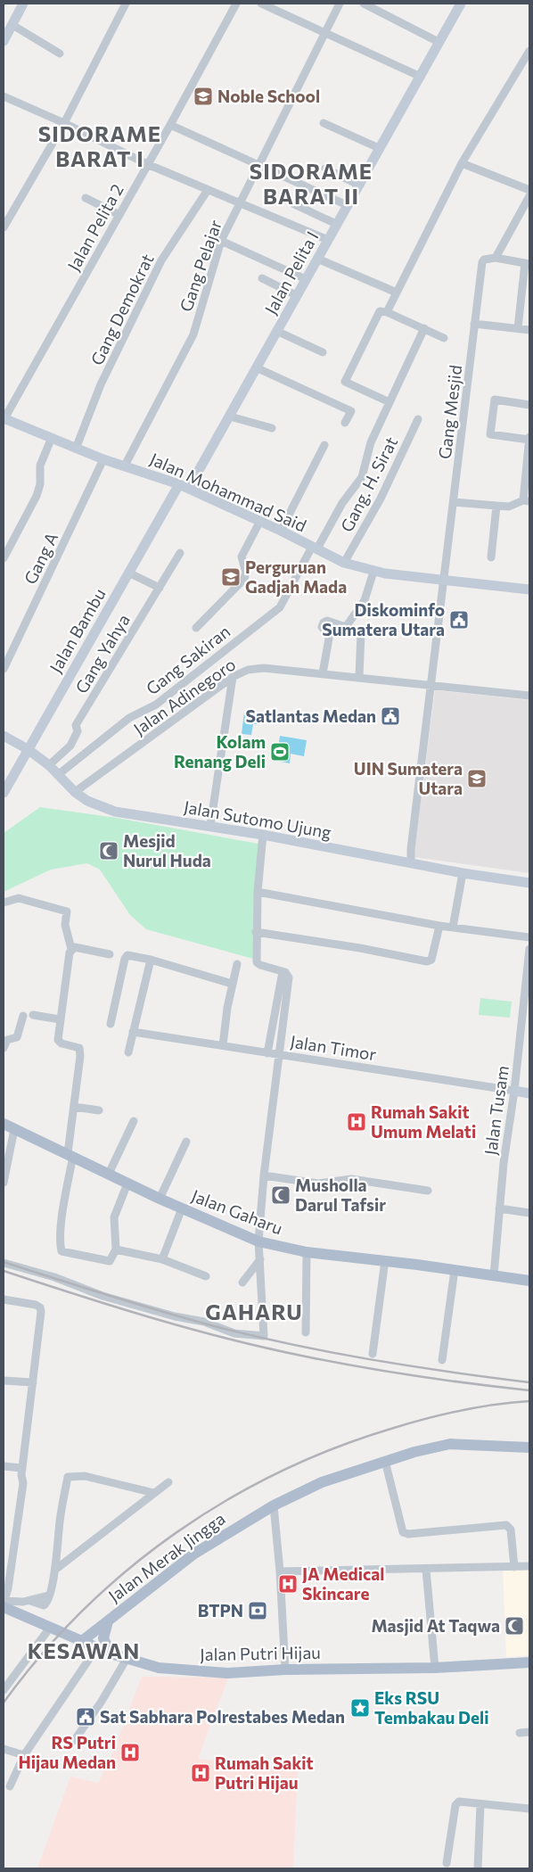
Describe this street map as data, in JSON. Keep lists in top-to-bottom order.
{
  "streets": {
    "main road": ["Jalan Gaharu", "Jalan Merak Jingga", "Jalan Putri Hijau"],
    "street": [
      "Jalan Pelita 2",
      "Gang Pelajar",
      "Jalan Pelita I",
      "Gang Demokrat",
      "Gang Mesjid",
      "Gang. H. Sirat",
      "Jalan Mohammad Said",
      "Gang A",
      "Jalan Bambu",
      "Gang Yahya",
      "Gang Sakiran",
      "Jalan Adinegoro",
      "Jalan Sutomo Ujung",
      "Jalan Timor",
      "Jalan Tusam"
    ]
  },
  "crossings": [
    ["Jalan Pelita 2", "Jalan Mohammad Said"],
    ["Gang Pelajar", "Jalan Mohammad Said"],
    ["Jalan Pelita I", "Jalan Mohammad Said"],
    ["Gang Demokrat", "Jalan Mohammad Said"],
    ["Gang Mesjid", "Jalan Mohammad Said"],
    ["Gang Mesjid", "Jalan Adinegoro"],
    ["Gang. H. Sirat", "Jalan Mohammad Said"],
    ["Jalan Mohammad Said", "Gang A"],
    ["Jalan Mohammad Said", "Jalan Bambu"],
    ["Jalan Mohammad Said", "Gang Sakiran"],
    ["Jalan Bambu", "Jalan Sutomo Ujung"],
    ["Gang Yahya", "Jalan Sutomo Ujung"],
    ["Gang Sakiran", "Jalan Sutomo Ujung"],
    ["Jalan Adinegoro", "Jalan Sutomo Ujung"],
    ["Jalan Timor", "Jalan Tusam"],
    ["Jalan Tusam", "Jalan Gaharu"],
    ["Jalan Merak Jingga", "Jalan Putri Hijau"]
  ],
  "districts": [
    "SIDORAME BARAT I",
    "SIDORAME BARAT II",
    "GAHARU",
    "KESAWAN"
  ],
  "places": {
    "school or university": ["Noble School", "Perguruan Gadjah Mada", "UIN Sumatera Utara"],
    "public building": ["Diskominfo Sumatera Utara", "Satlantas Medan", "Sat Sabhara Polrestabes Medan"],
    "sports": ["Kolam Renang Deli"],
    "mosque": ["Mesjid Nurul Huda", "Musholla Darul Tafsir", "Masjid At Taqwa"],
    "hospital": [
      "Rumah Sakit Umum Melati",
      "JA Medical Skincare",
      "RS Putri Hijau Medan",
      "Rumah Sakit Putri Hijau"
    ],
    "bank": ["BTPN"],
    "place": ["Eks RSU Tembakau Deli"]
  }
}
